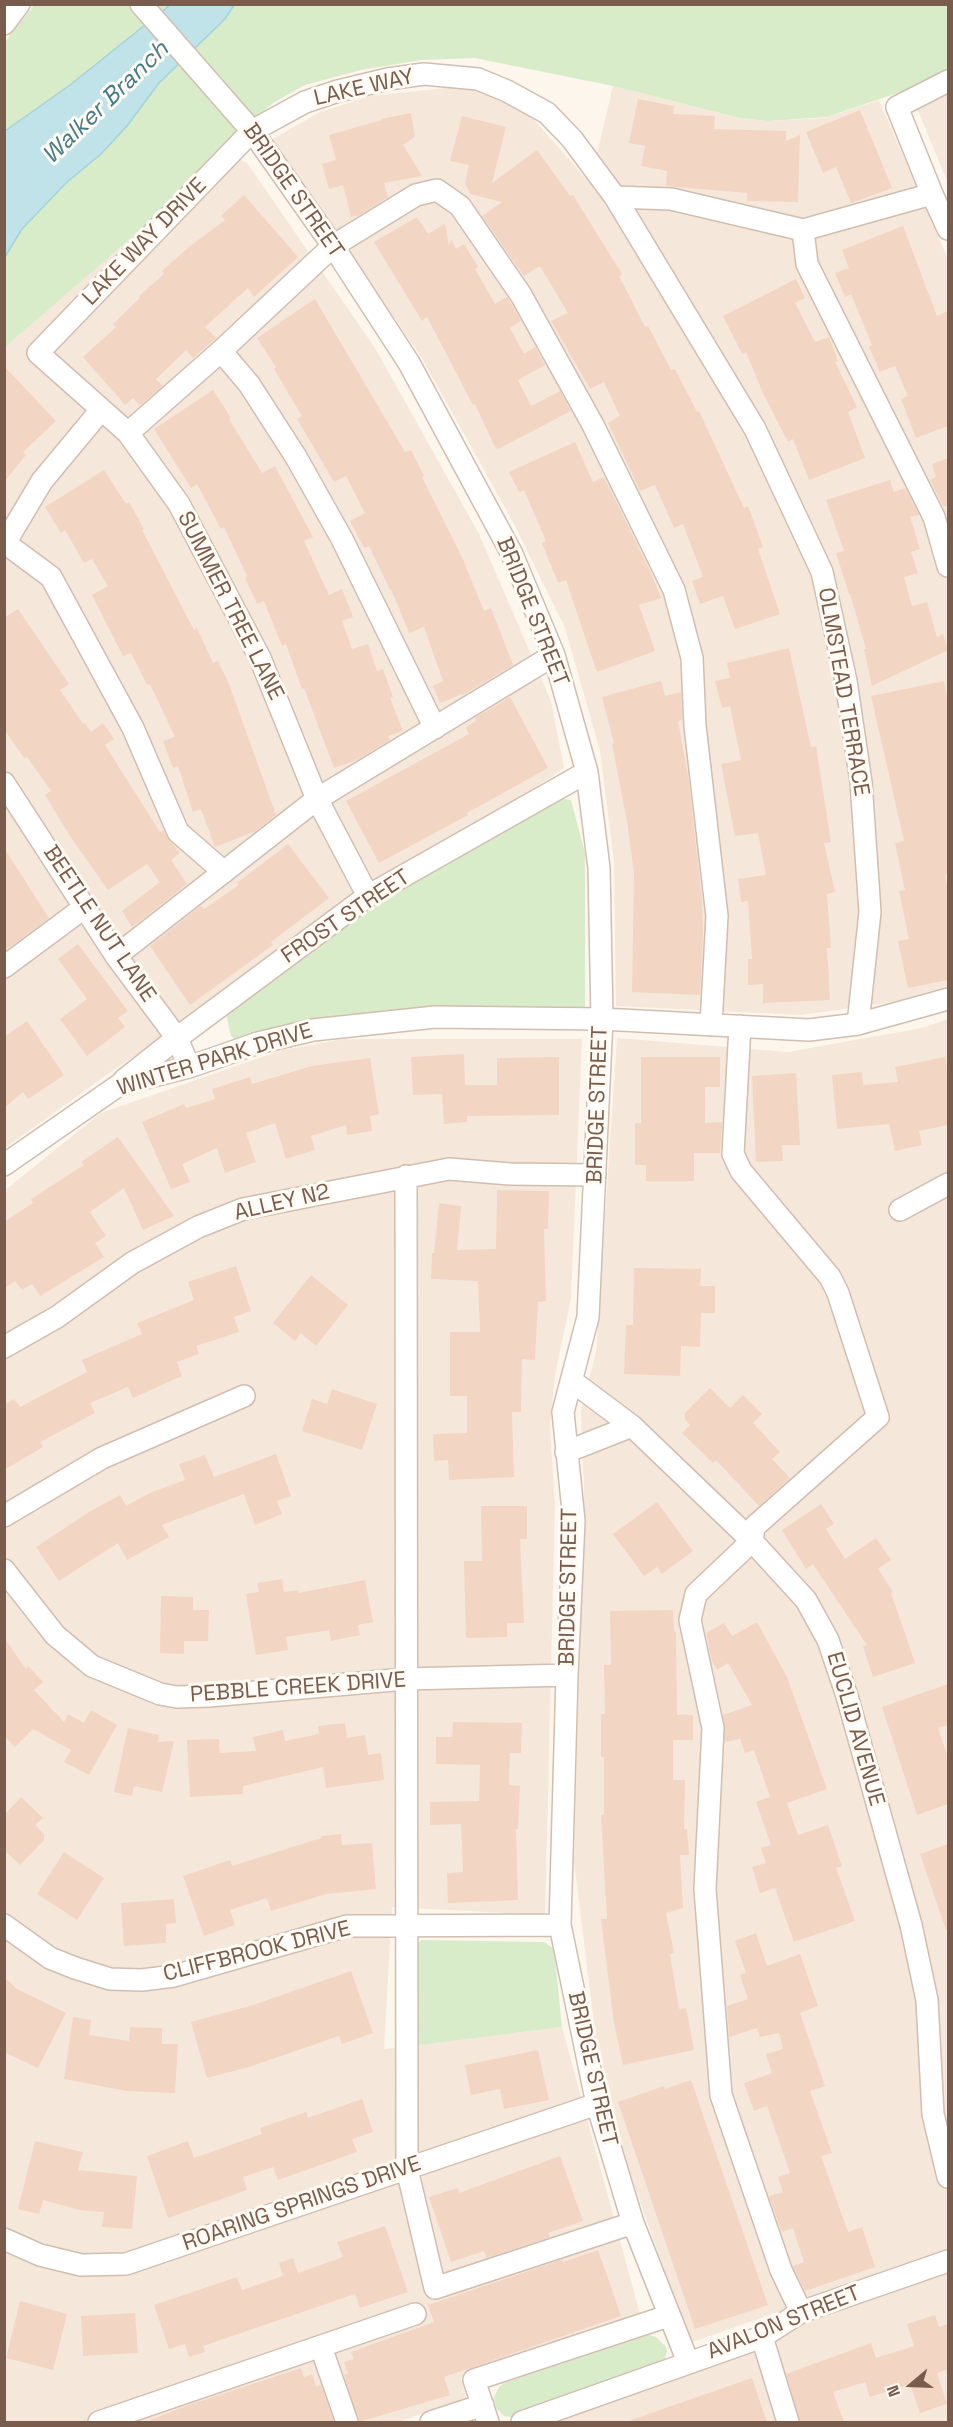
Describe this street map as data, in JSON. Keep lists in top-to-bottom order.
{
  "streets": {
    "street": [
      "LAKE WAY",
      "BRIDGE STREET",
      "LAKE WAY DRIVE",
      "SUMMER TREE LANE",
      "OLMSTEAD TERRACE",
      "FROST STREET",
      "BEETLE NUT LANE",
      "WINTER PARK DRIVE",
      "ALLEY N2",
      "PEBBLE CREEK DRIVE",
      "EUCLID AVENUE",
      "CLIFFBROOK DRIVE",
      "ROARING SPRINGS DRIVE",
      "AVALON STREET"
    ]
  },
  "crossings": [
    ["LAKE WAY", "BRIDGE STREET"],
    ["LAKE WAY", "LAKE WAY DRIVE"],
    ["LAKE WAY", "OLMSTEAD TERRACE"],
    ["BRIDGE STREET", "LAKE WAY DRIVE"],
    ["BRIDGE STREET", "FROST STREET"],
    ["BRIDGE STREET", "WINTER PARK DRIVE"],
    ["BRIDGE STREET", "ALLEY N2"],
    ["BRIDGE STREET", "PEBBLE CREEK DRIVE"],
    ["BRIDGE STREET", "EUCLID AVENUE"],
    ["BRIDGE STREET", "CLIFFBROOK DRIVE"],
    ["BRIDGE STREET", "ROARING SPRINGS DRIVE"],
    ["BRIDGE STREET", "AVALON STREET"],
    ["LAKE WAY DRIVE", "SUMMER TREE LANE"],
    ["SUMMER TREE LANE", "FROST STREET"],
    ["OLMSTEAD TERRACE", "WINTER PARK DRIVE"],
    ["FROST STREET", "BEETLE NUT LANE"],
    ["FROST STREET", "WINTER PARK DRIVE"],
    ["BEETLE NUT LANE", "WINTER PARK DRIVE"]
  ],
  "water": ["Walker Branch"],
  "north": "left"
}
